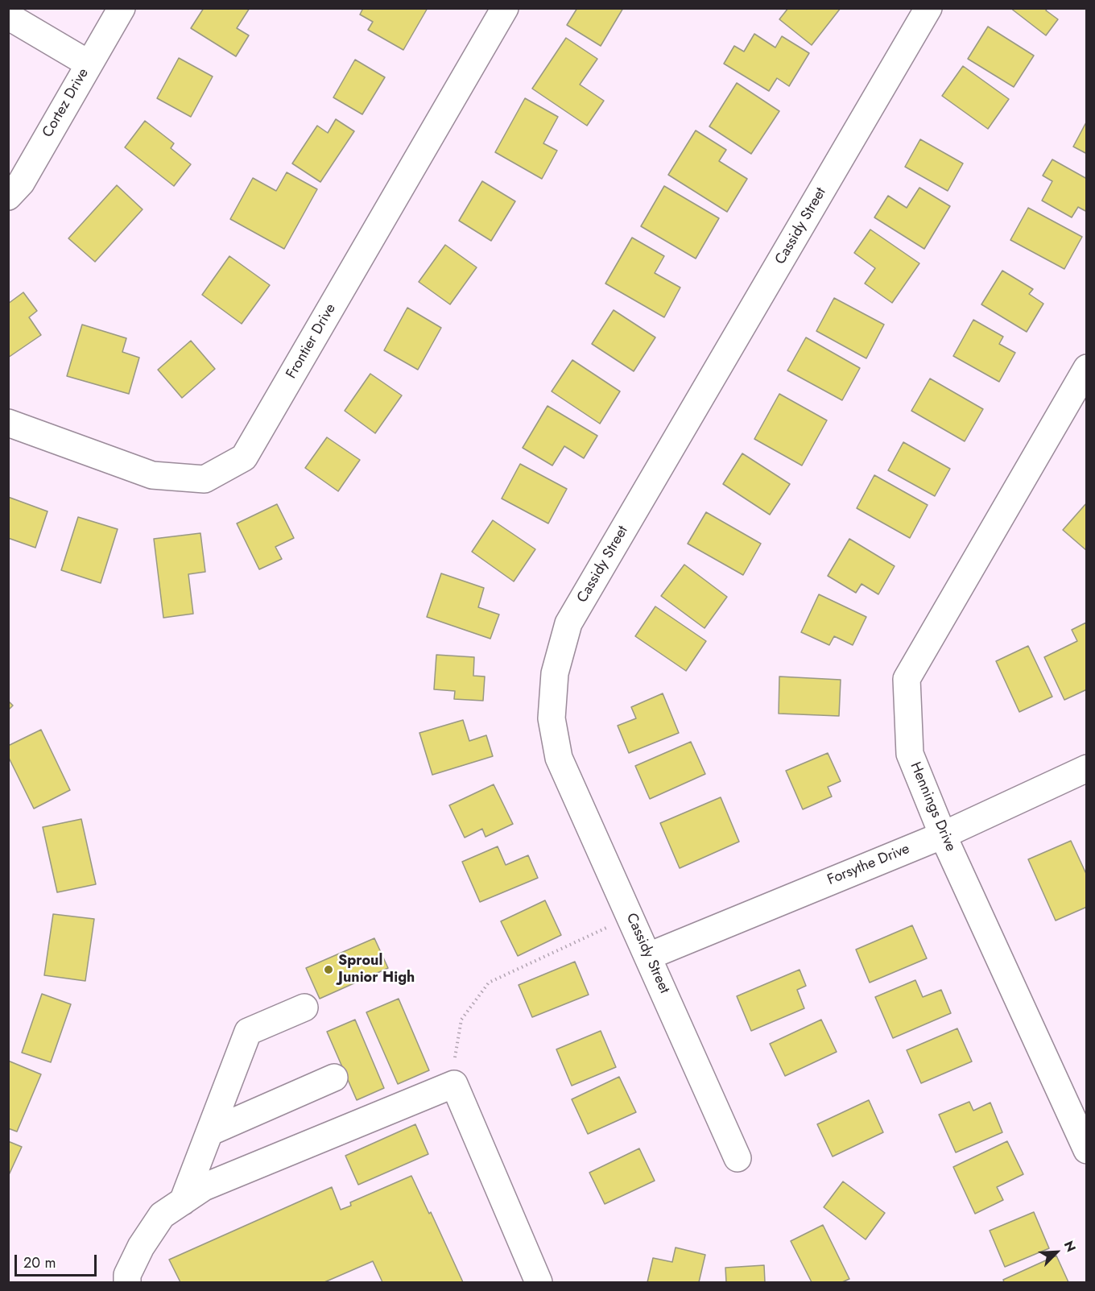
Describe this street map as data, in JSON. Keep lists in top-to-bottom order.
{
  "streets": {
    "street": [
      "Cortez Drive",
      "Cassidy Street",
      "Frontier Drive",
      "Hennings Drive",
      "Forsythe Drive"
    ]
  },
  "crossings": [
    ["Cassidy Street", "Forsythe Drive"],
    ["Hennings Drive", "Forsythe Drive"]
  ],
  "places": ["Sproul Junior High"],
  "scale_bar": "20 m",
  "north": "top right"
}
